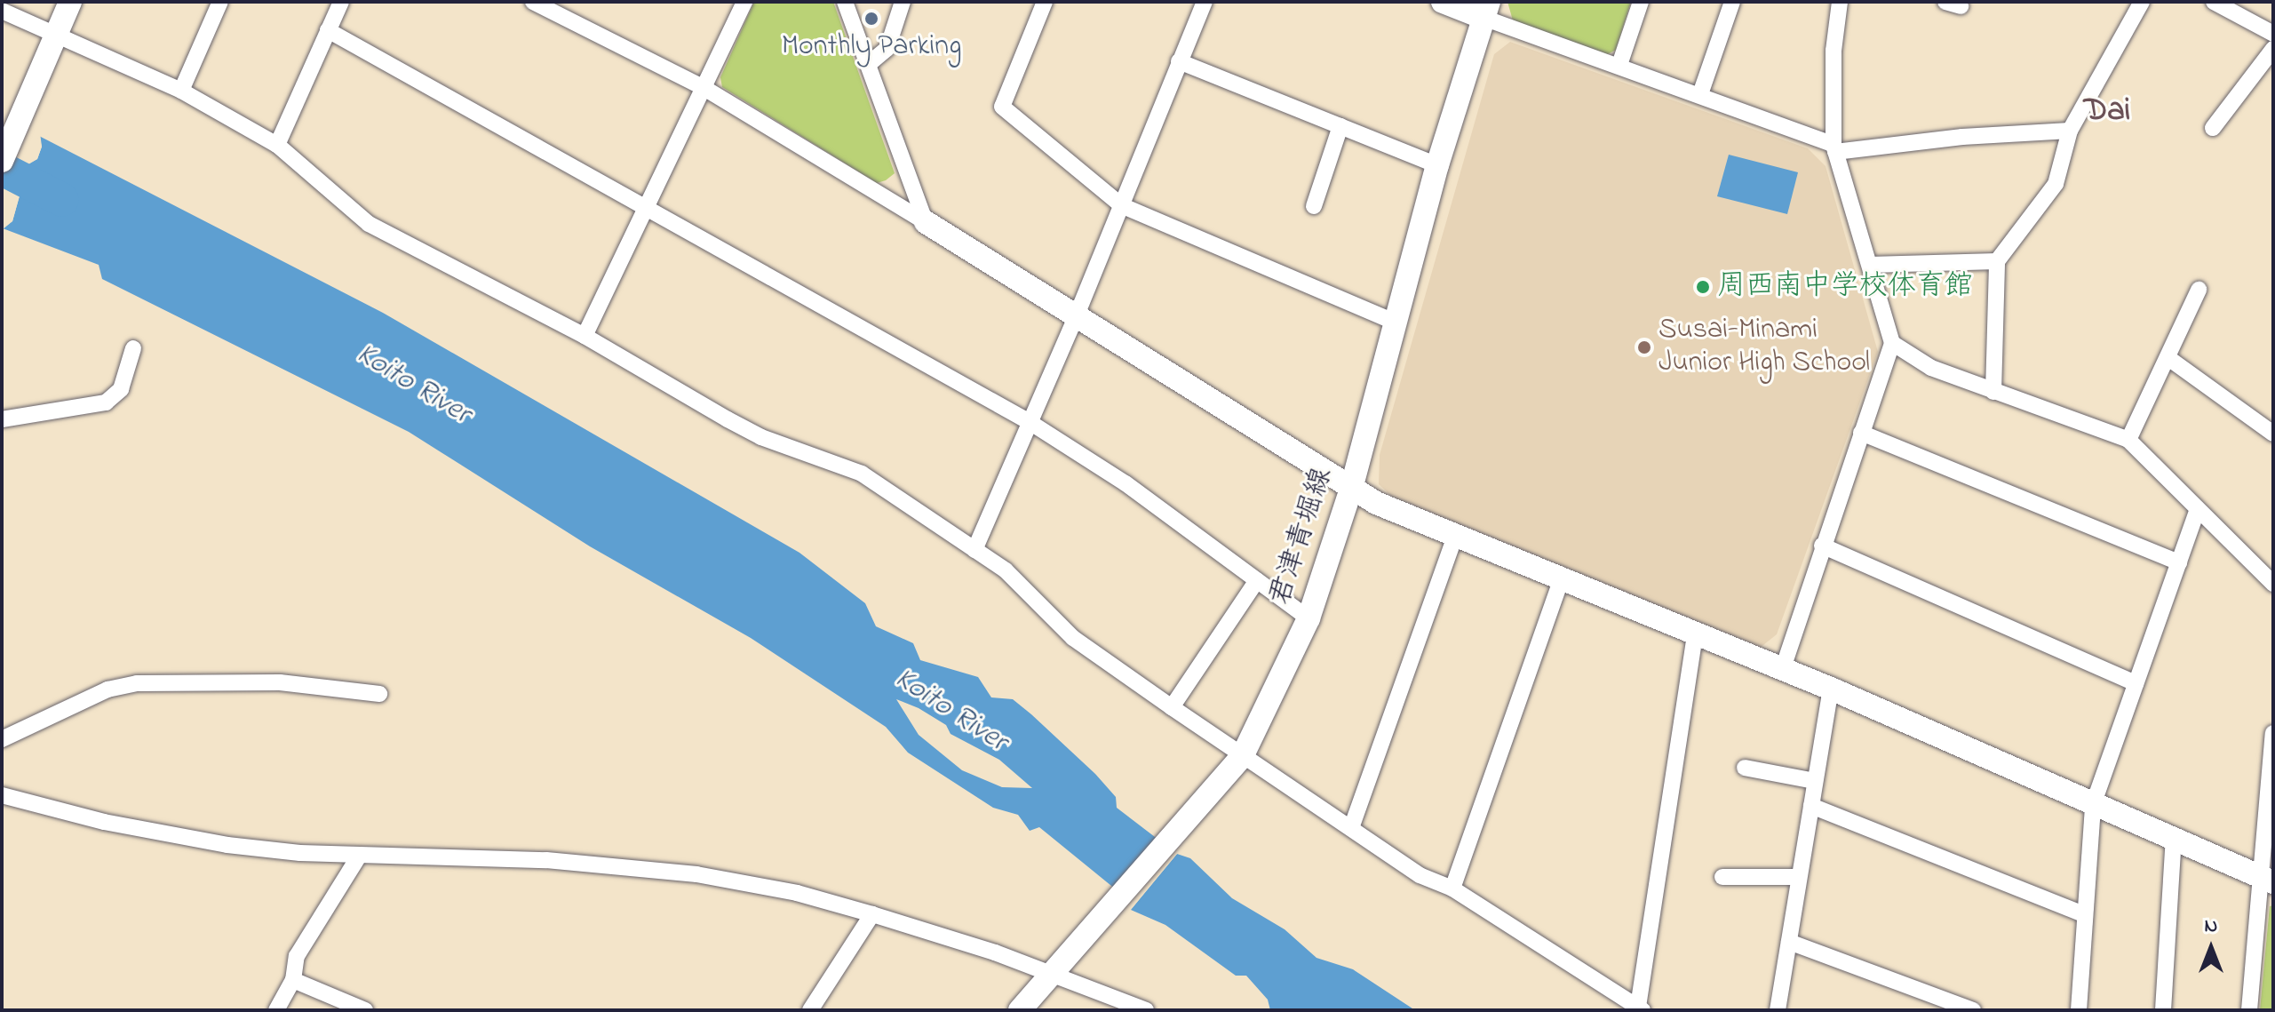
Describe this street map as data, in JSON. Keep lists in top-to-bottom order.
{
  "streets": {
    "street": ["君津青堀線"]
  },
  "districts": ["Dai"],
  "water": ["Koito River"],
  "places": ["Monthly Parking", "周西南中学校体育館", "Susai-Minami Junior High School"],
  "north": "top"
}
